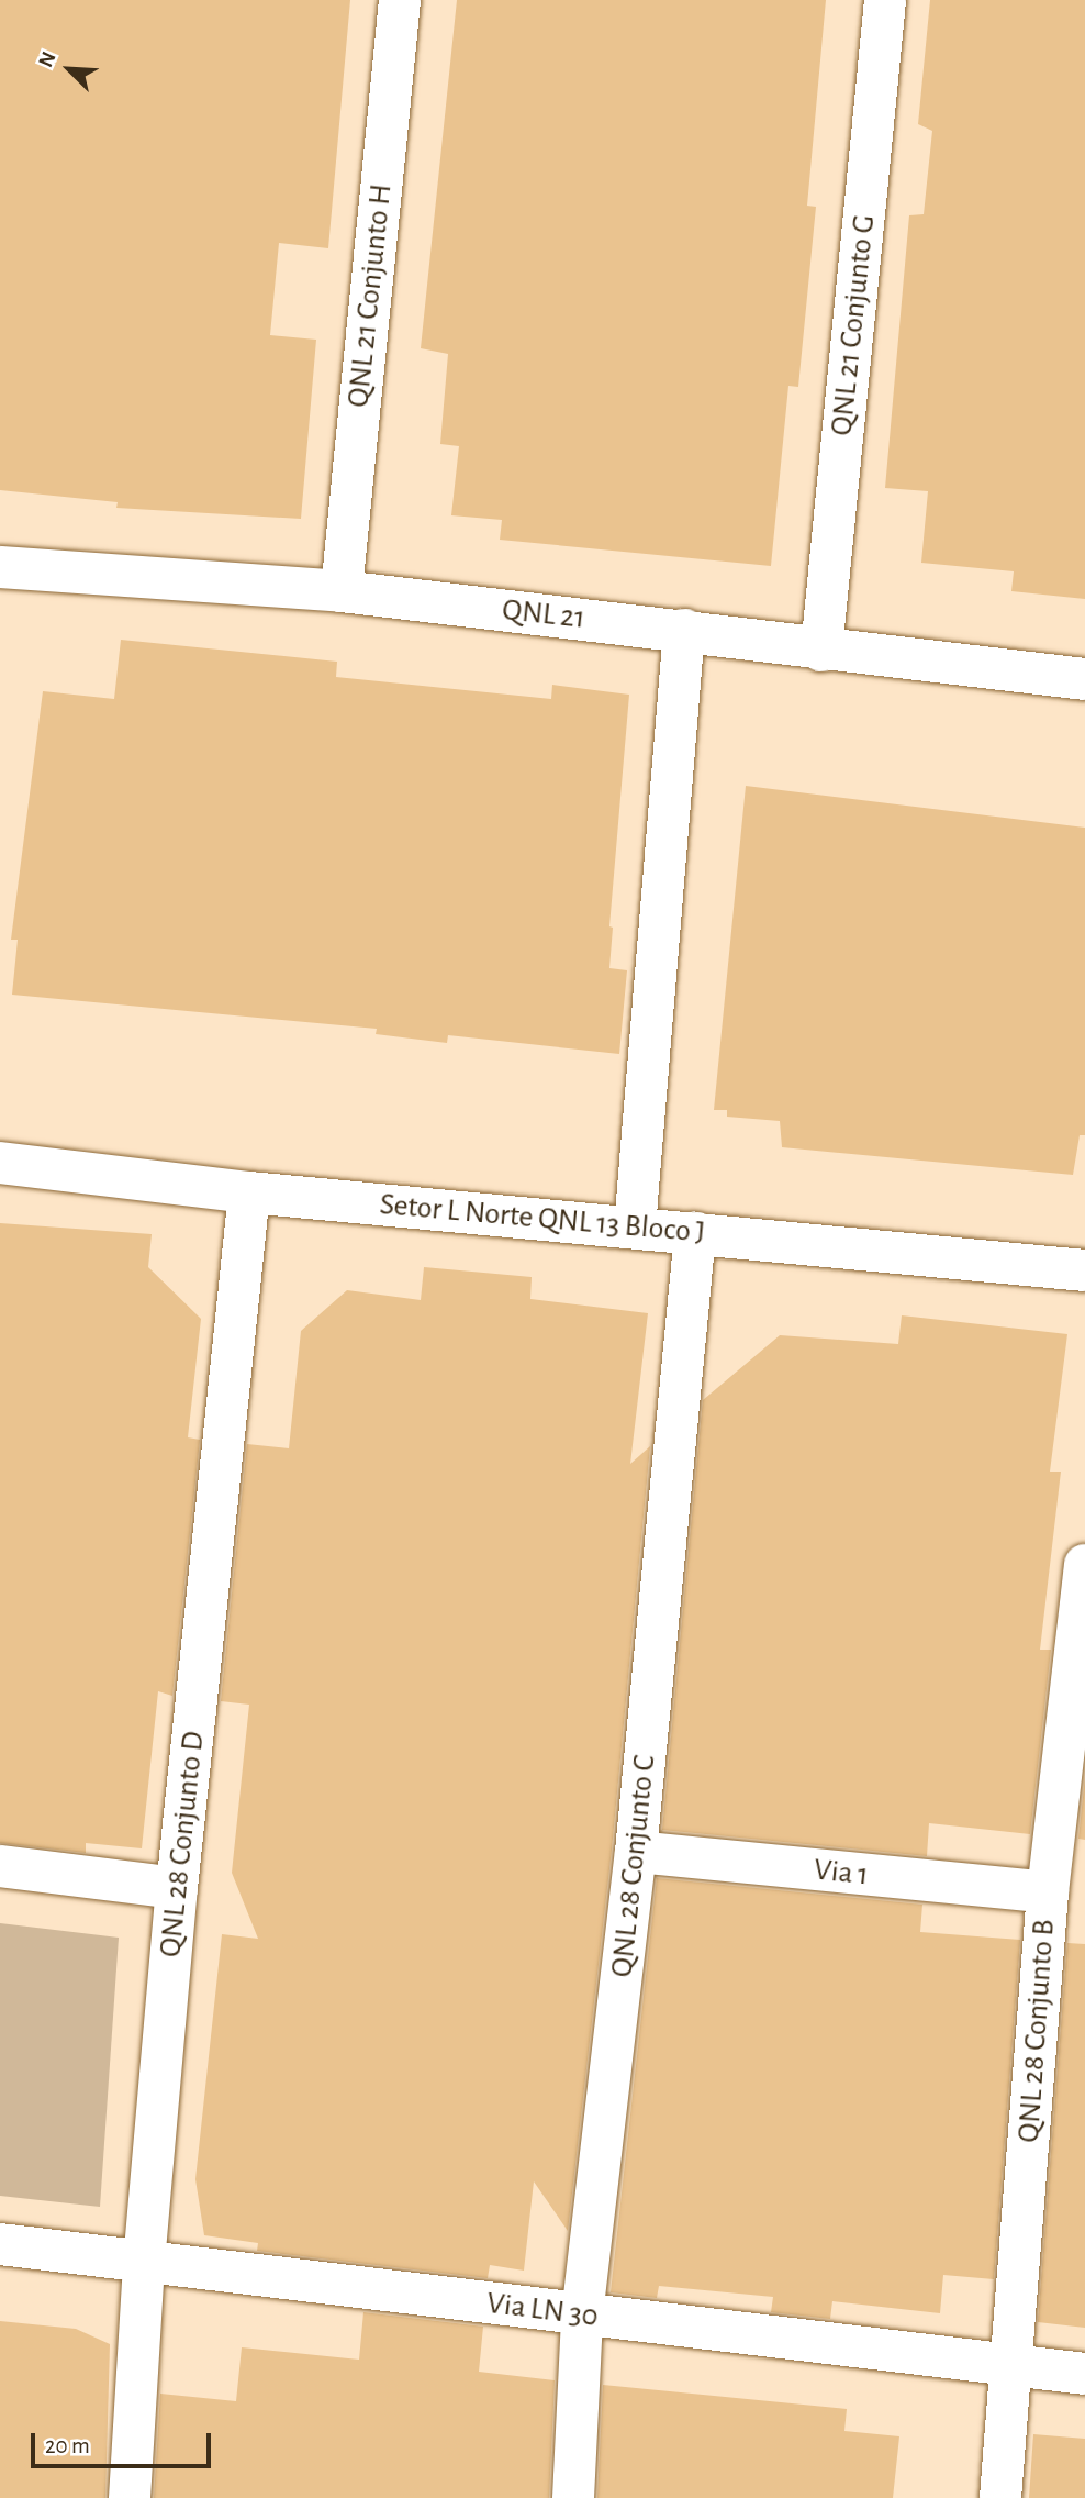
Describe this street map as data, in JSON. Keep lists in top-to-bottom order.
{
  "streets": {
    "street": [
      "QNL 21 Conjunto H",
      "QNL 21 Conjunto G",
      "QNL 21",
      "Setor L Norte QNL 13 Bloco J",
      "QNL 28 Conjunto D",
      "QNL 28 Conjunto C",
      "Via 1",
      "QNL 28 Conjunto B",
      "Via LN 30"
    ]
  },
  "crossings": [
    ["QNL 21 Conjunto H", "QNL 21"],
    ["QNL 21 Conjunto G", "QNL 21"],
    ["Setor L Norte QNL 13 Bloco J", "QNL 28 Conjunto D"],
    ["Setor L Norte QNL 13 Bloco J", "QNL 28 Conjunto C"],
    ["QNL 28 Conjunto D", "Via LN 30"],
    ["QNL 28 Conjunto C", "Via 1"],
    ["QNL 28 Conjunto C", "Via LN 30"],
    ["Via 1", "QNL 28 Conjunto B"],
    ["QNL 28 Conjunto B", "Via LN 30"]
  ],
  "scale_bar": "20 m",
  "north": "top left"
}
